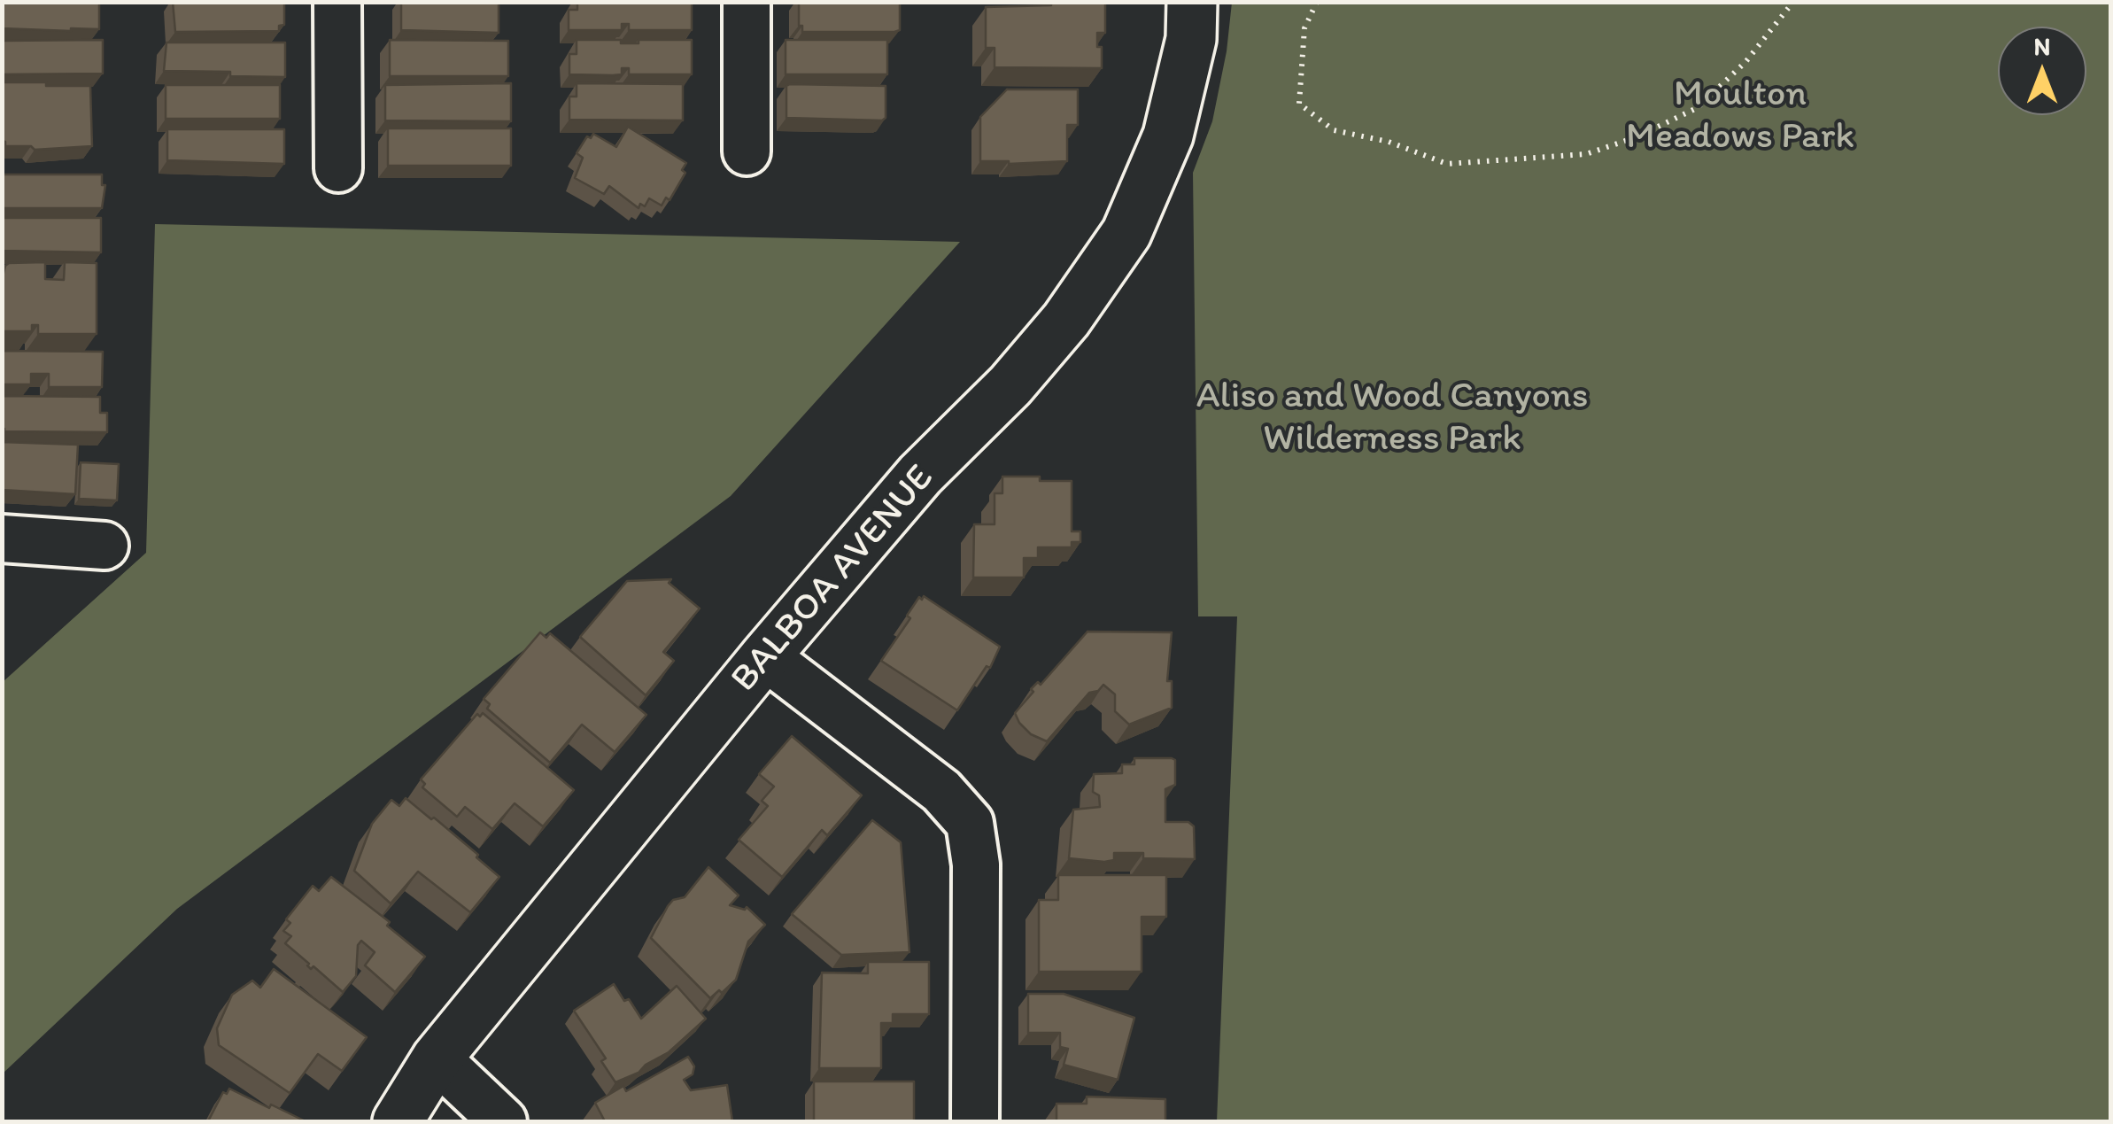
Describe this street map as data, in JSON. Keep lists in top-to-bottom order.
{
  "streets": {
    "street": ["BALBOA AVENUE"]
  },
  "parks": ["Moulton Meadows Park", "Aliso and Wood Canyons Wilderness Park"],
  "north": "top"
}
